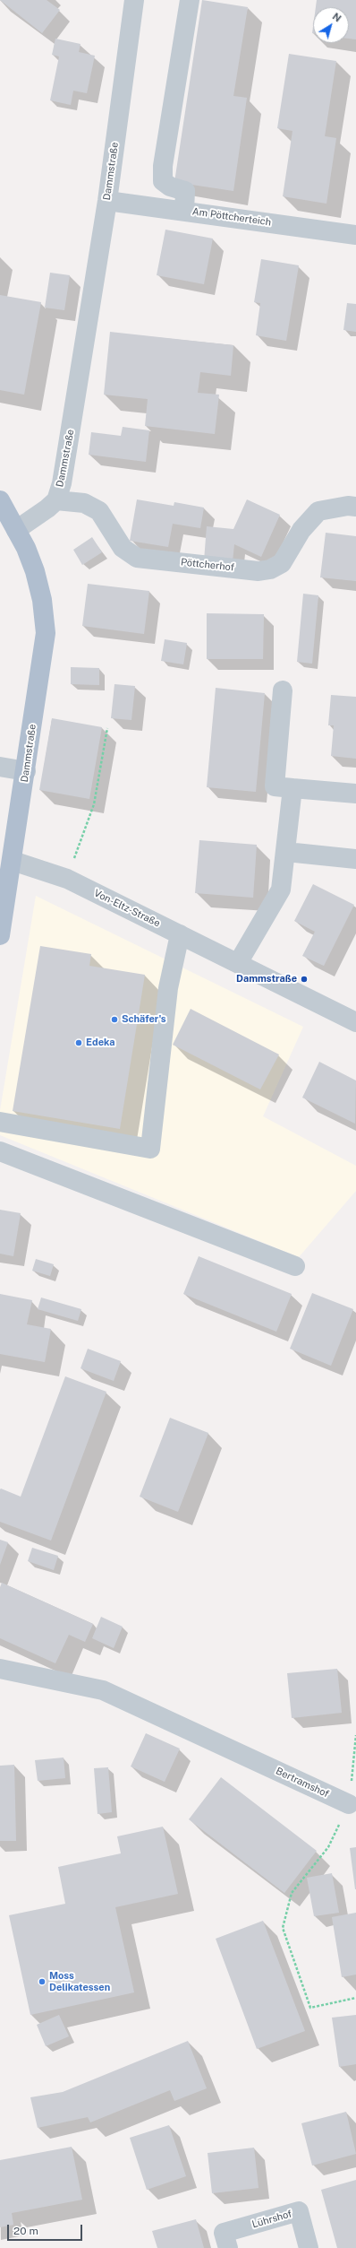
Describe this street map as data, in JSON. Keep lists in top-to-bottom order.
{
  "streets": {
    "main road": ["Dammstraße"],
    "street": [
      "Am Pöttcherteich",
      "Pöttcherhof",
      "Von-Eltz-Straße",
      "Bertramshof",
      "Lührshof"
    ]
  },
  "crossings": [
    ["Dammstraße", "Am Pöttcherteich"],
    ["Dammstraße", "Pöttcherhof"],
    ["Dammstraße", "Von-Eltz-Straße"]
  ],
  "places": [
    "Dammstraße",
    "Schäfer's",
    "Edeka",
    "Moss Delikatessen"
  ],
  "scale_bar": "20 m",
  "north": "top right"
}
